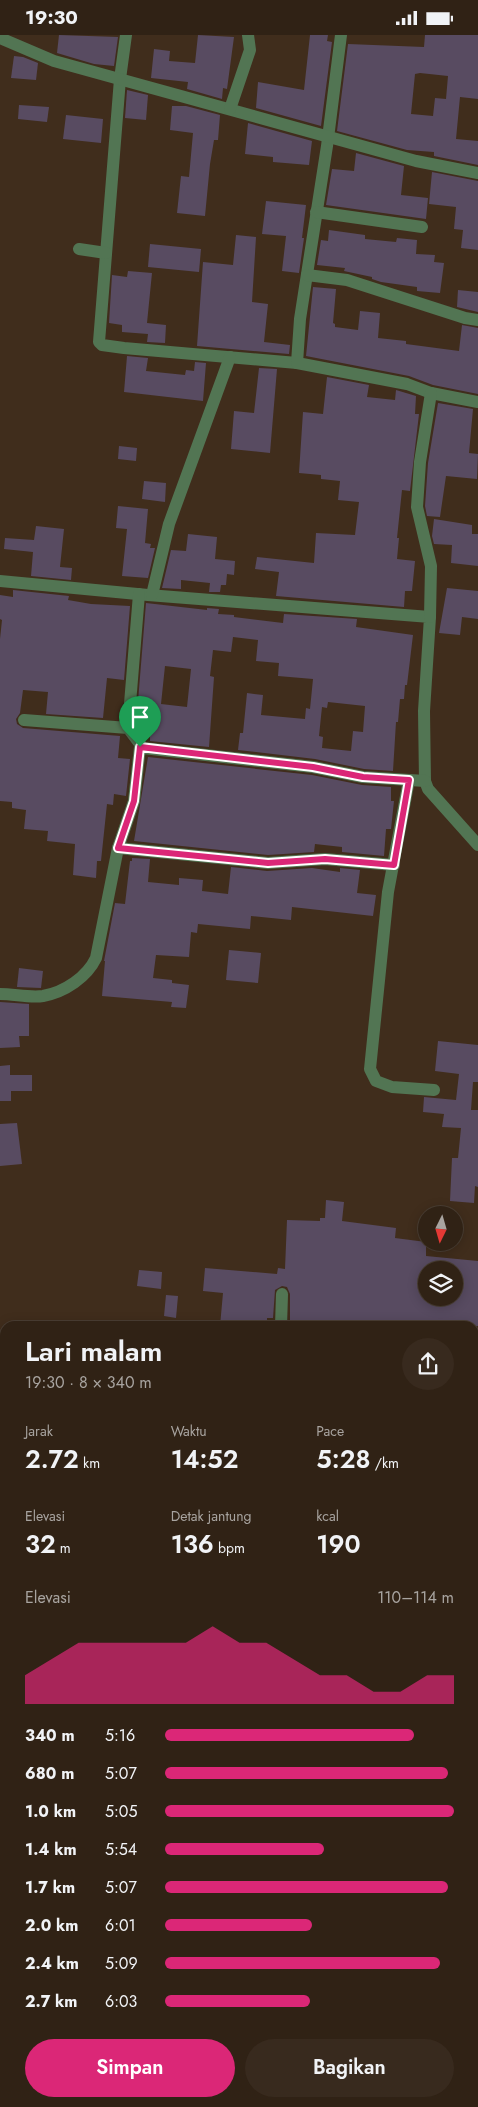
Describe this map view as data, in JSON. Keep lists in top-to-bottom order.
{
  "north": "bottom",
  "page": {
    "status": "19:30",
    "heading": ["Lari malam", "19:30 · 8 × 340 m"],
    "stats": [
      ["Jarak", "2.72 km"],
      ["Waktu", "14:52"],
      ["Pace", "5:28 /km"],
      ["Elevasi", "32 m"],
      ["Detak jantung", "136 bpm"],
      ["kcal", "190"]
    ],
    "chart": ["Elevasi", "110–114 m"],
    "list": [
      {
        "name": "340 m",
        "note": "5:16"
      },
      {
        "name": "680 m",
        "note": "5:07"
      },
      {
        "name": "1.0 km",
        "note": "5:05"
      },
      {
        "name": "1.4 km",
        "note": "5:54"
      },
      {
        "name": "1.7 km",
        "note": "5:07"
      },
      {
        "name": "2.0 km",
        "note": "6:01"
      },
      {
        "name": "2.4 km",
        "note": "5:09"
      },
      {
        "name": "2.7 km",
        "note": "6:03"
      }
    ],
    "buttons": ["Simpan", "Bagikan"]
  }
}
